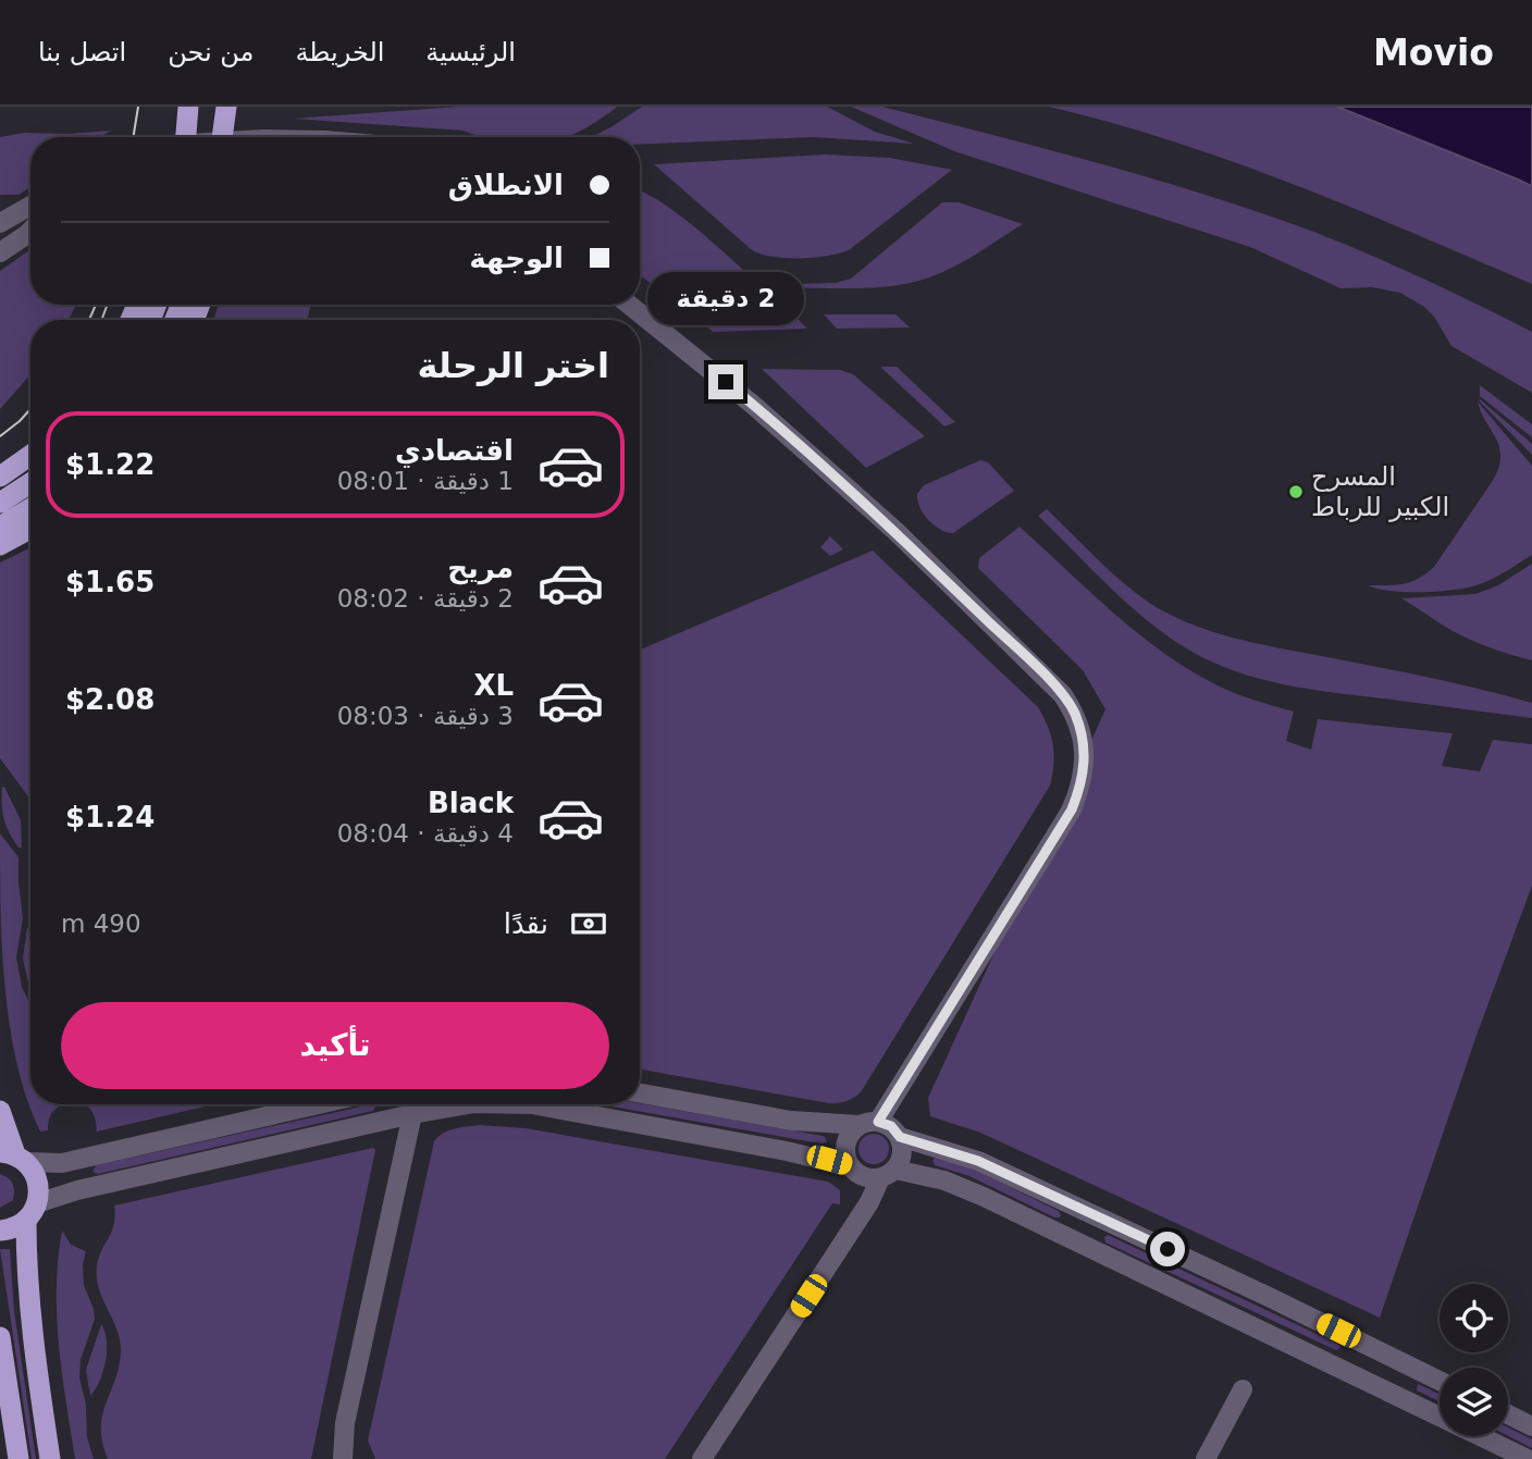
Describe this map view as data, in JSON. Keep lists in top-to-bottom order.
{
  "places": ["المسرح الكبير للرباط"],
  "page": {
    "header": "Movio",
    "nav": [
      "الرئيسية",
      "الخريطة",
      "من نحن",
      "اتصل بنا"
    ],
    "banner": ["الانطلاق", "الوجهة"],
    "bubble": "2 دقيقة",
    "heading": "اختر الرحلة",
    "list": [
      {
        "name": "اقتصادي",
        "note": "1 دقيقة · 08:01",
        "value": "$1.22"
      },
      {
        "name": "مريح",
        "note": "2 دقيقة · 08:02",
        "value": "$1.65"
      },
      {
        "name": "XL",
        "note": "3 دقيقة · 08:03",
        "value": "$2.08"
      },
      {
        "name": "Black",
        "note": "4 دقيقة · 08:04",
        "value": "$1.24"
      }
    ],
    "pay": ["نقدًا", "490 m"],
    "buttons": "تأكيد"
  }
}
